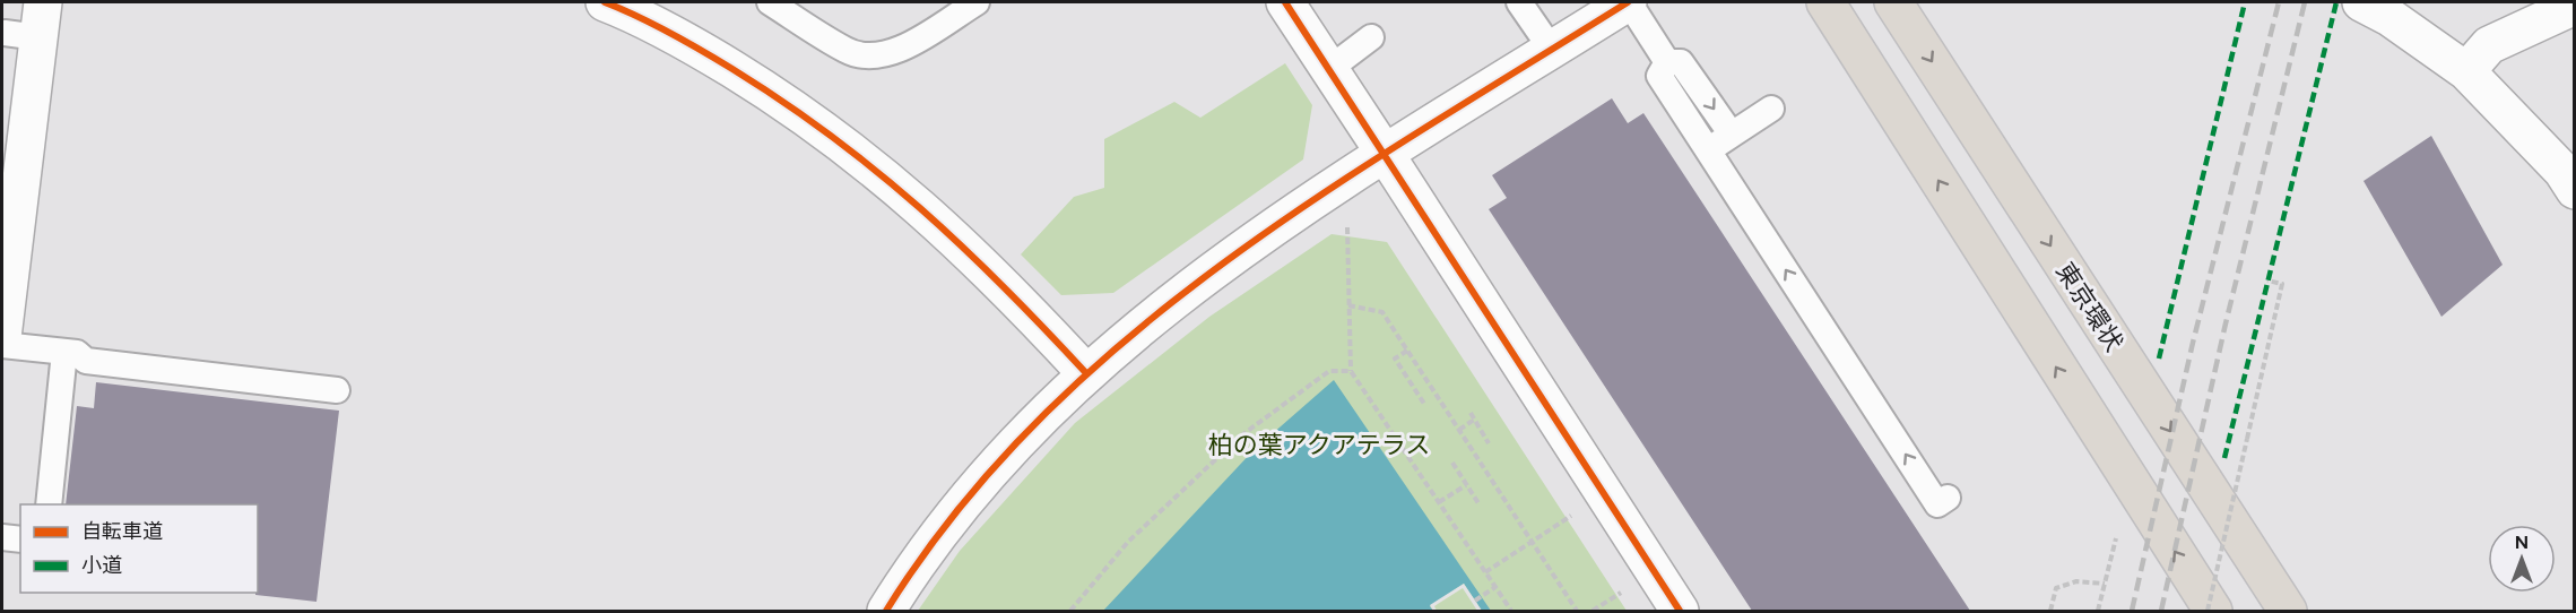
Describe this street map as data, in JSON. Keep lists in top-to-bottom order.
{
  "streets": {
    "highway": ["東京環状"]
  },
  "parks": ["柏の葉アクアテラス"],
  "legend": ["自転車道", "小道"],
  "north": "top"
}
